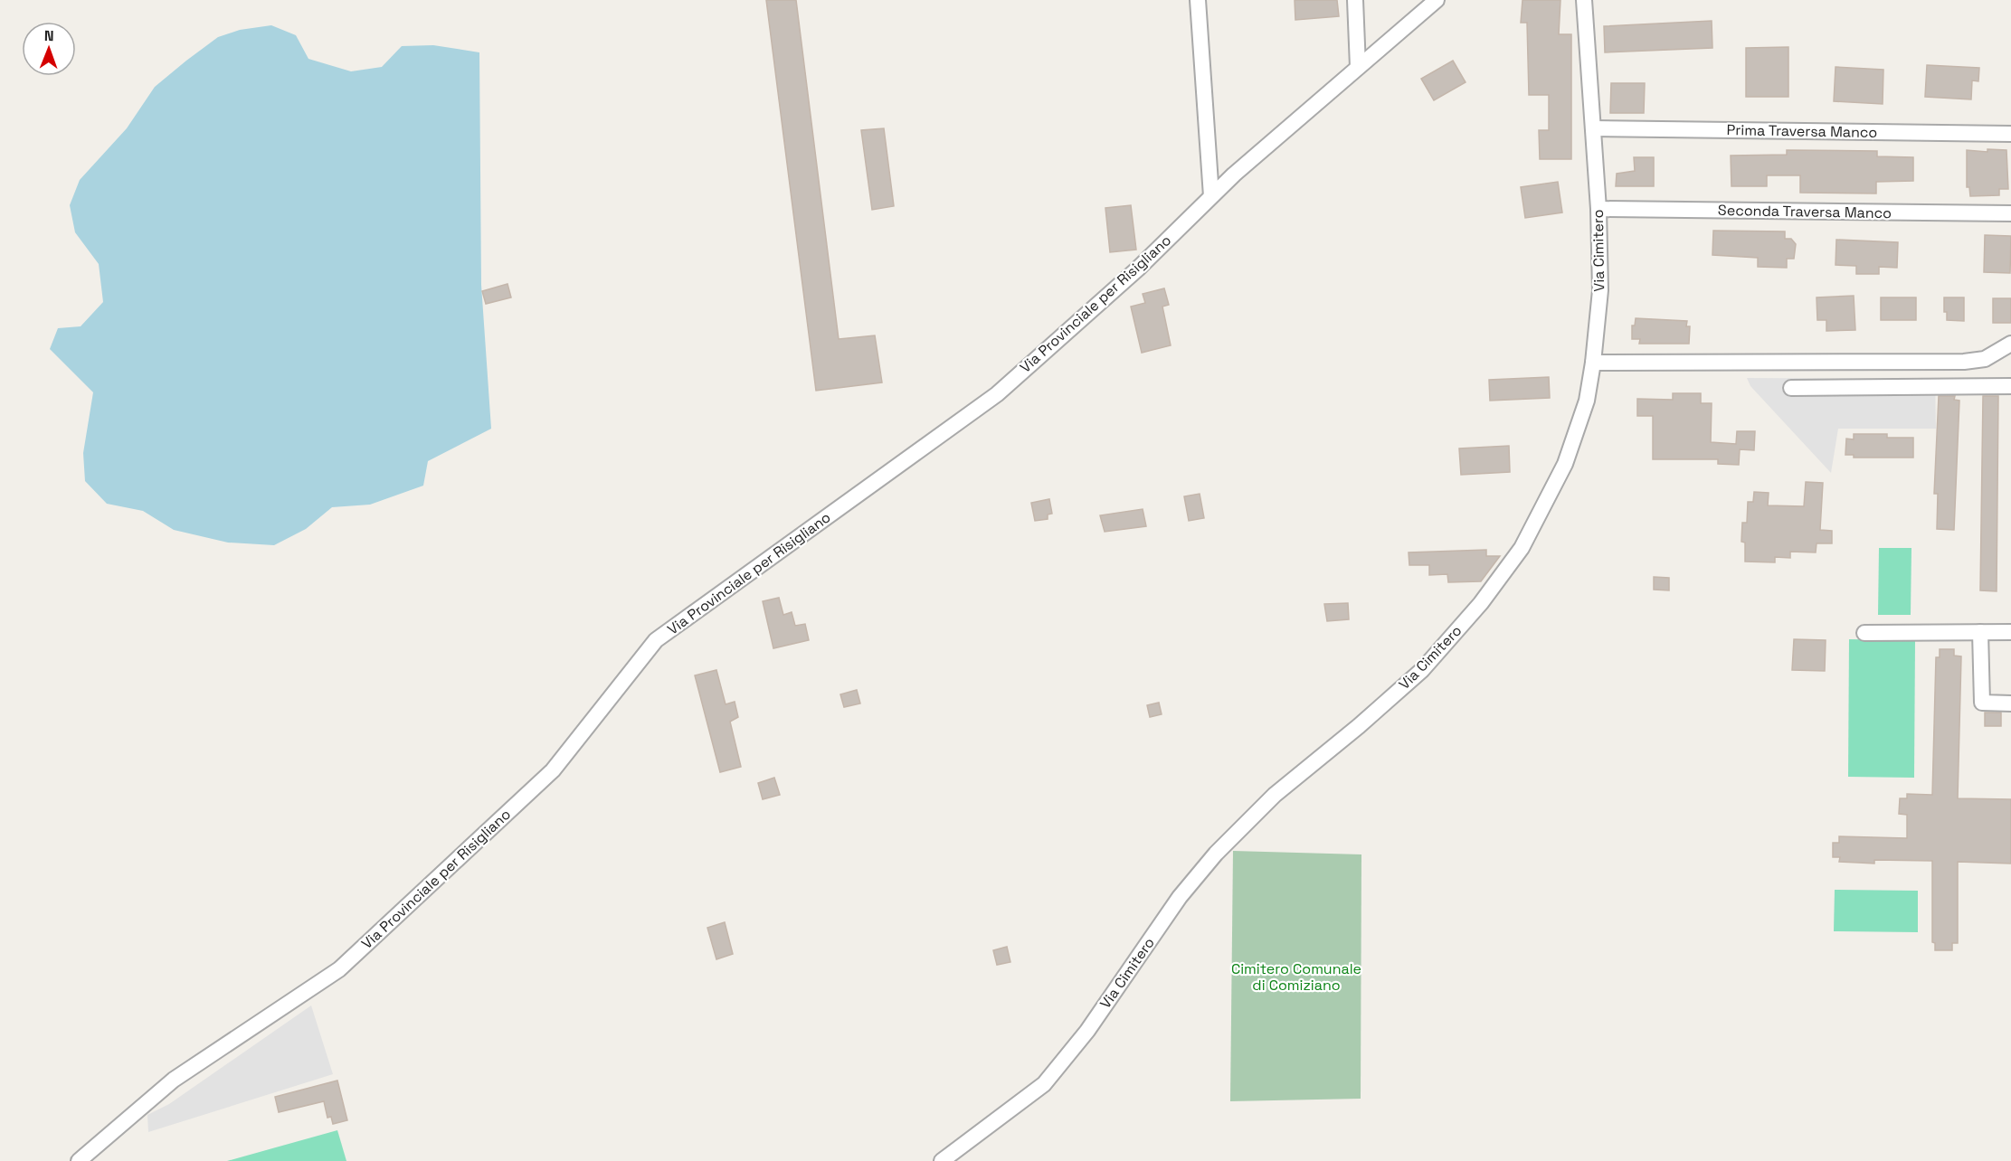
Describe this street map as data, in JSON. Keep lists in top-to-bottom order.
{
  "streets": {
    "street": [
      "Prima Traversa Manco",
      "Seconda Traversa Manco",
      "Via Cimitero",
      "Via Provinciale per Risigliano"
    ]
  },
  "crossings": [
    ["Prima Traversa Manco", "Via Cimitero"],
    ["Seconda Traversa Manco", "Via Cimitero"]
  ],
  "parks": ["Cimitero Comunale di Comiziano"],
  "north": "top"
}
